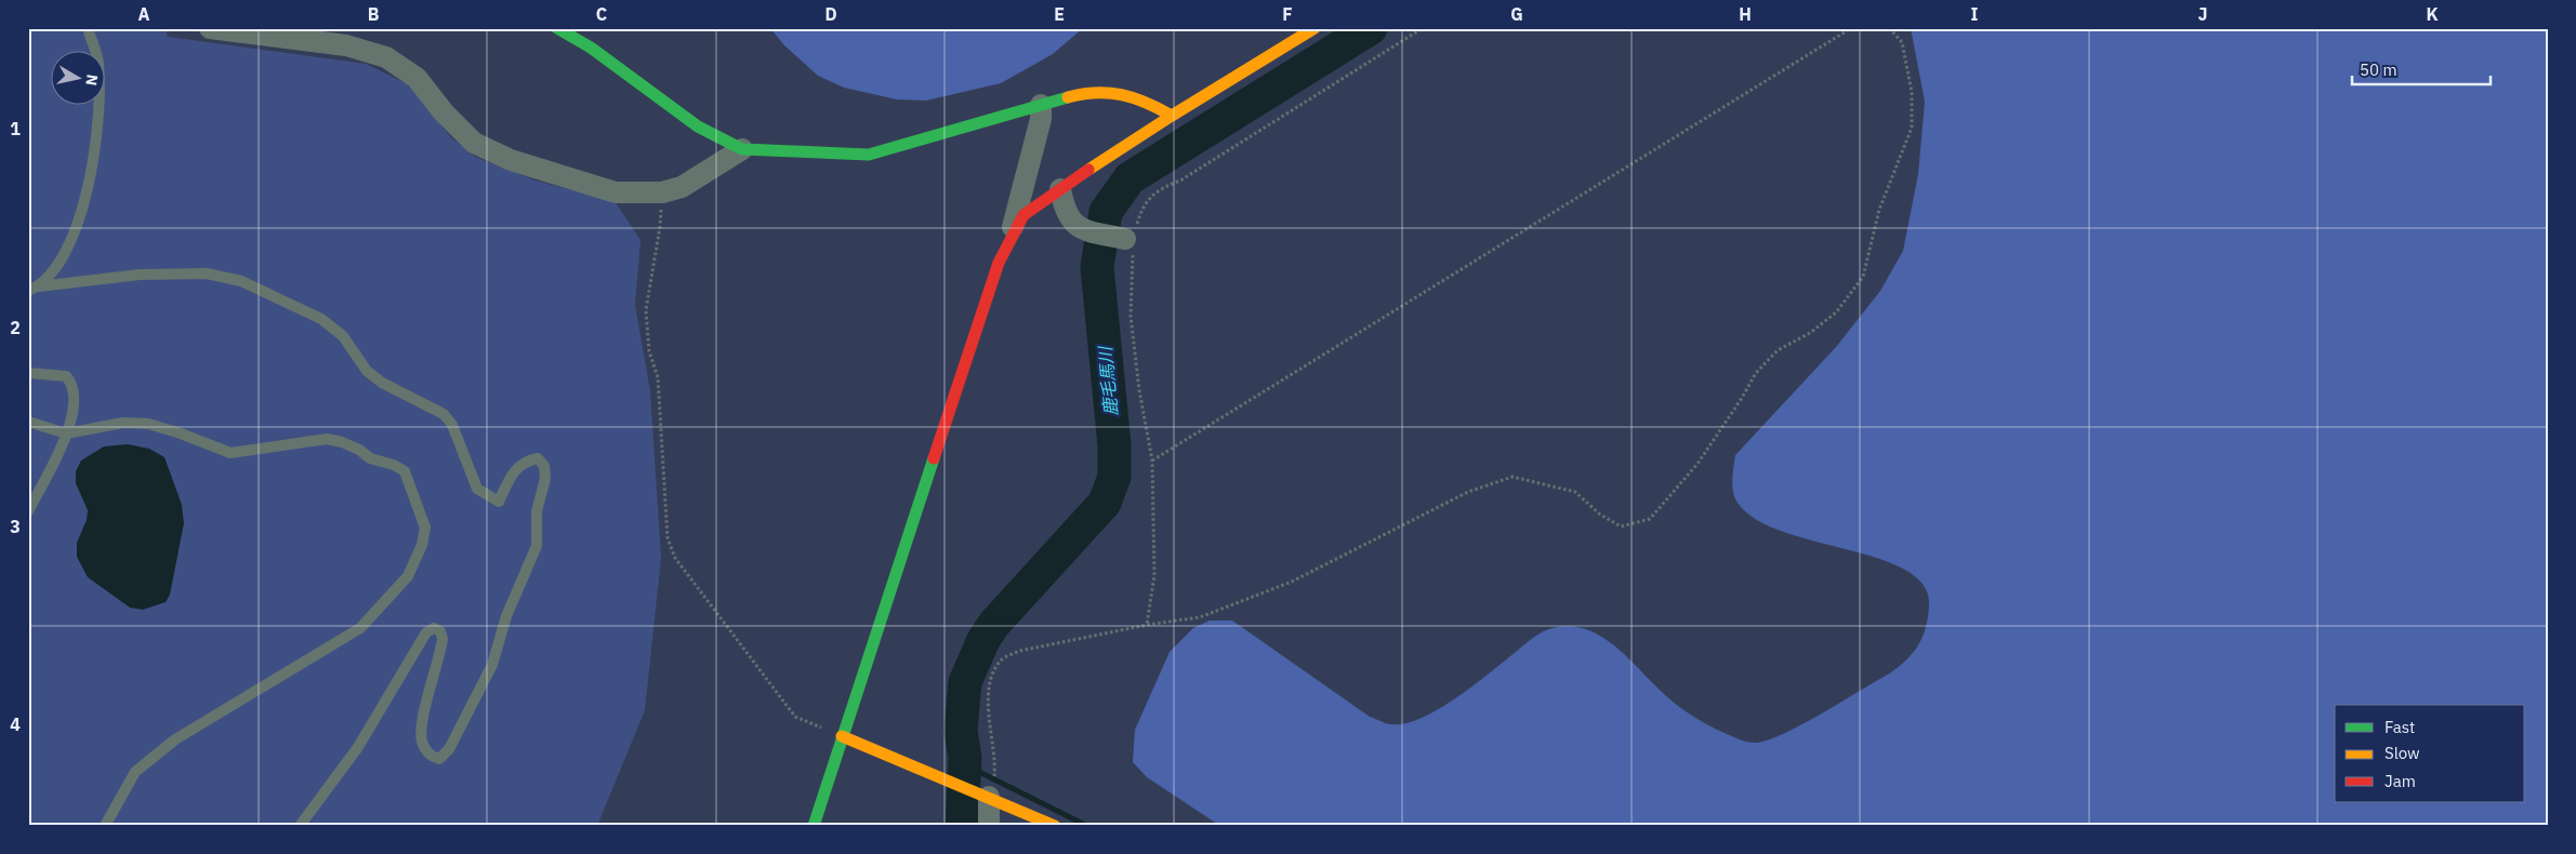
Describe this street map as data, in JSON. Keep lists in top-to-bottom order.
{
  "water": ["鹿毛馬川"],
  "legend": ["Fast", "Slow", "Jam"],
  "scale_bar": "50 m",
  "north": "right",
  "grid": {
    "columns": [
      "A",
      "B",
      "C",
      "D",
      "E",
      "F",
      "G",
      "H",
      "I",
      "J",
      "K"
    ],
    "rows": [
      "1",
      "2",
      "3",
      "4"
    ]
  }
}
